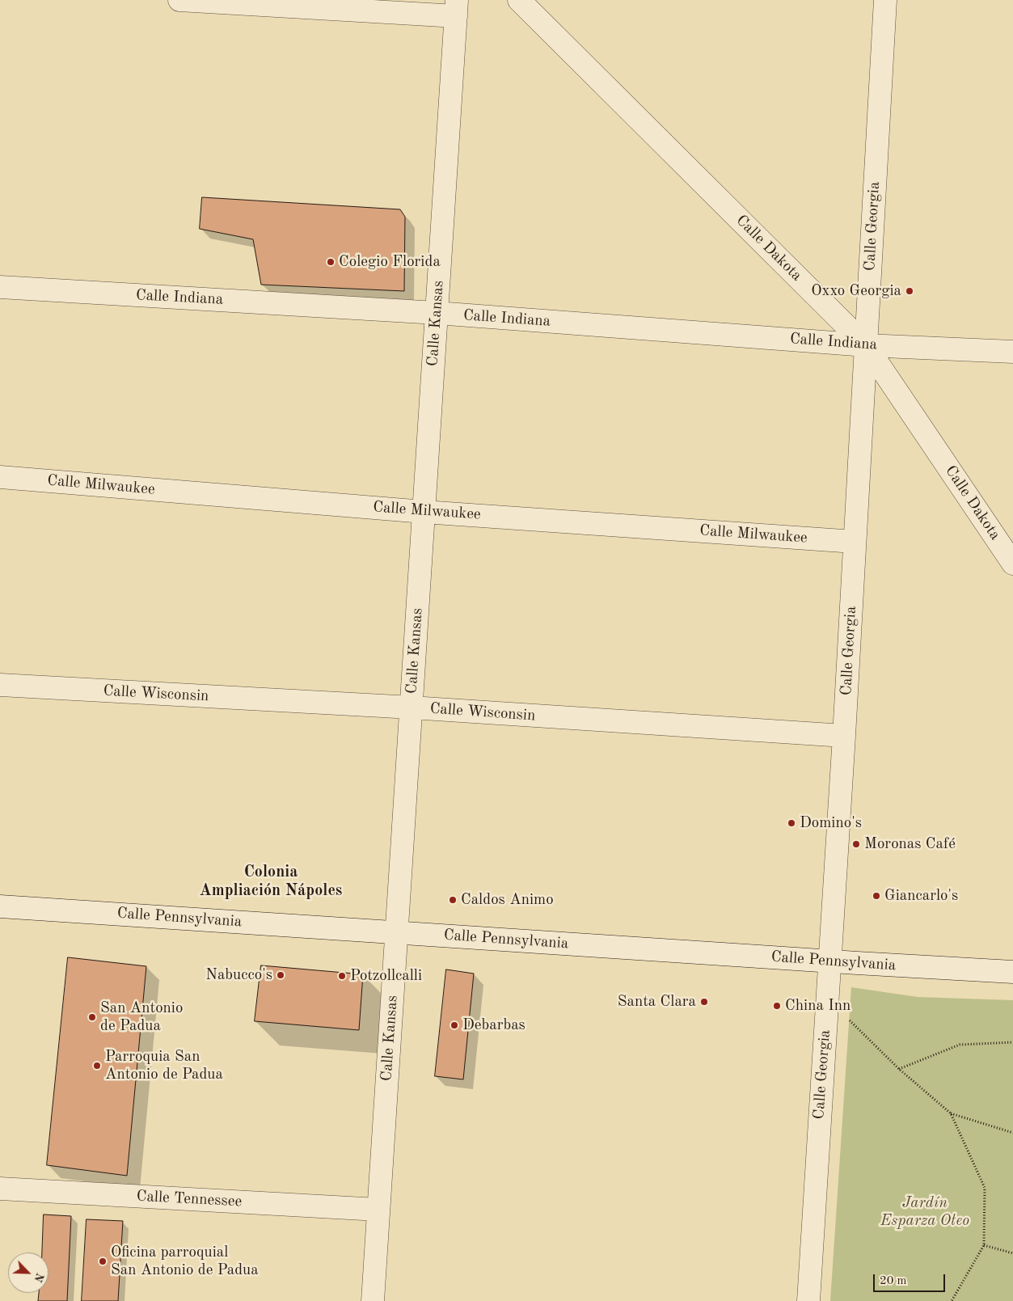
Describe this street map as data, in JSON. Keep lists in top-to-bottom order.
{
  "streets": {
    "street": [
      "Calle Georgia",
      "Calle Dakota",
      "Calle Indiana",
      "Calle Kansas",
      "Calle Milwaukee",
      "Calle Wisconsin",
      "Calle Pennsylvania",
      "Calle Tennessee"
    ]
  },
  "crossings": [
    ["Calle Georgia", "Calle Dakota"],
    ["Calle Georgia", "Calle Indiana"],
    ["Calle Georgia", "Calle Milwaukee"],
    ["Calle Georgia", "Calle Wisconsin"],
    ["Calle Georgia", "Calle Pennsylvania"],
    ["Calle Dakota", "Calle Indiana"],
    ["Calle Indiana", "Calle Kansas"],
    ["Calle Kansas", "Calle Milwaukee"],
    ["Calle Kansas", "Calle Wisconsin"],
    ["Calle Kansas", "Calle Pennsylvania"],
    ["Calle Kansas", "Calle Tennessee"]
  ],
  "districts": ["Colonia Ampliación Nápoles"],
  "parks": ["Jardín Esparza Oteo"],
  "places": [
    "Colegio Florida",
    "Oxxo Georgia",
    "Domino's",
    "Moronas Café",
    "Giancarlo's",
    "Caldos Animo",
    "Nabucco's",
    "Potzollcalli",
    "Santa Clara",
    "China Inn",
    "San Antonio de Padua",
    "Debarbas",
    "Parroquia San Antonio de Padua",
    "Oficina parroquial San Antonio de Padua"
  ],
  "scale_bar": "20 m",
  "north": "bottom right"
}
